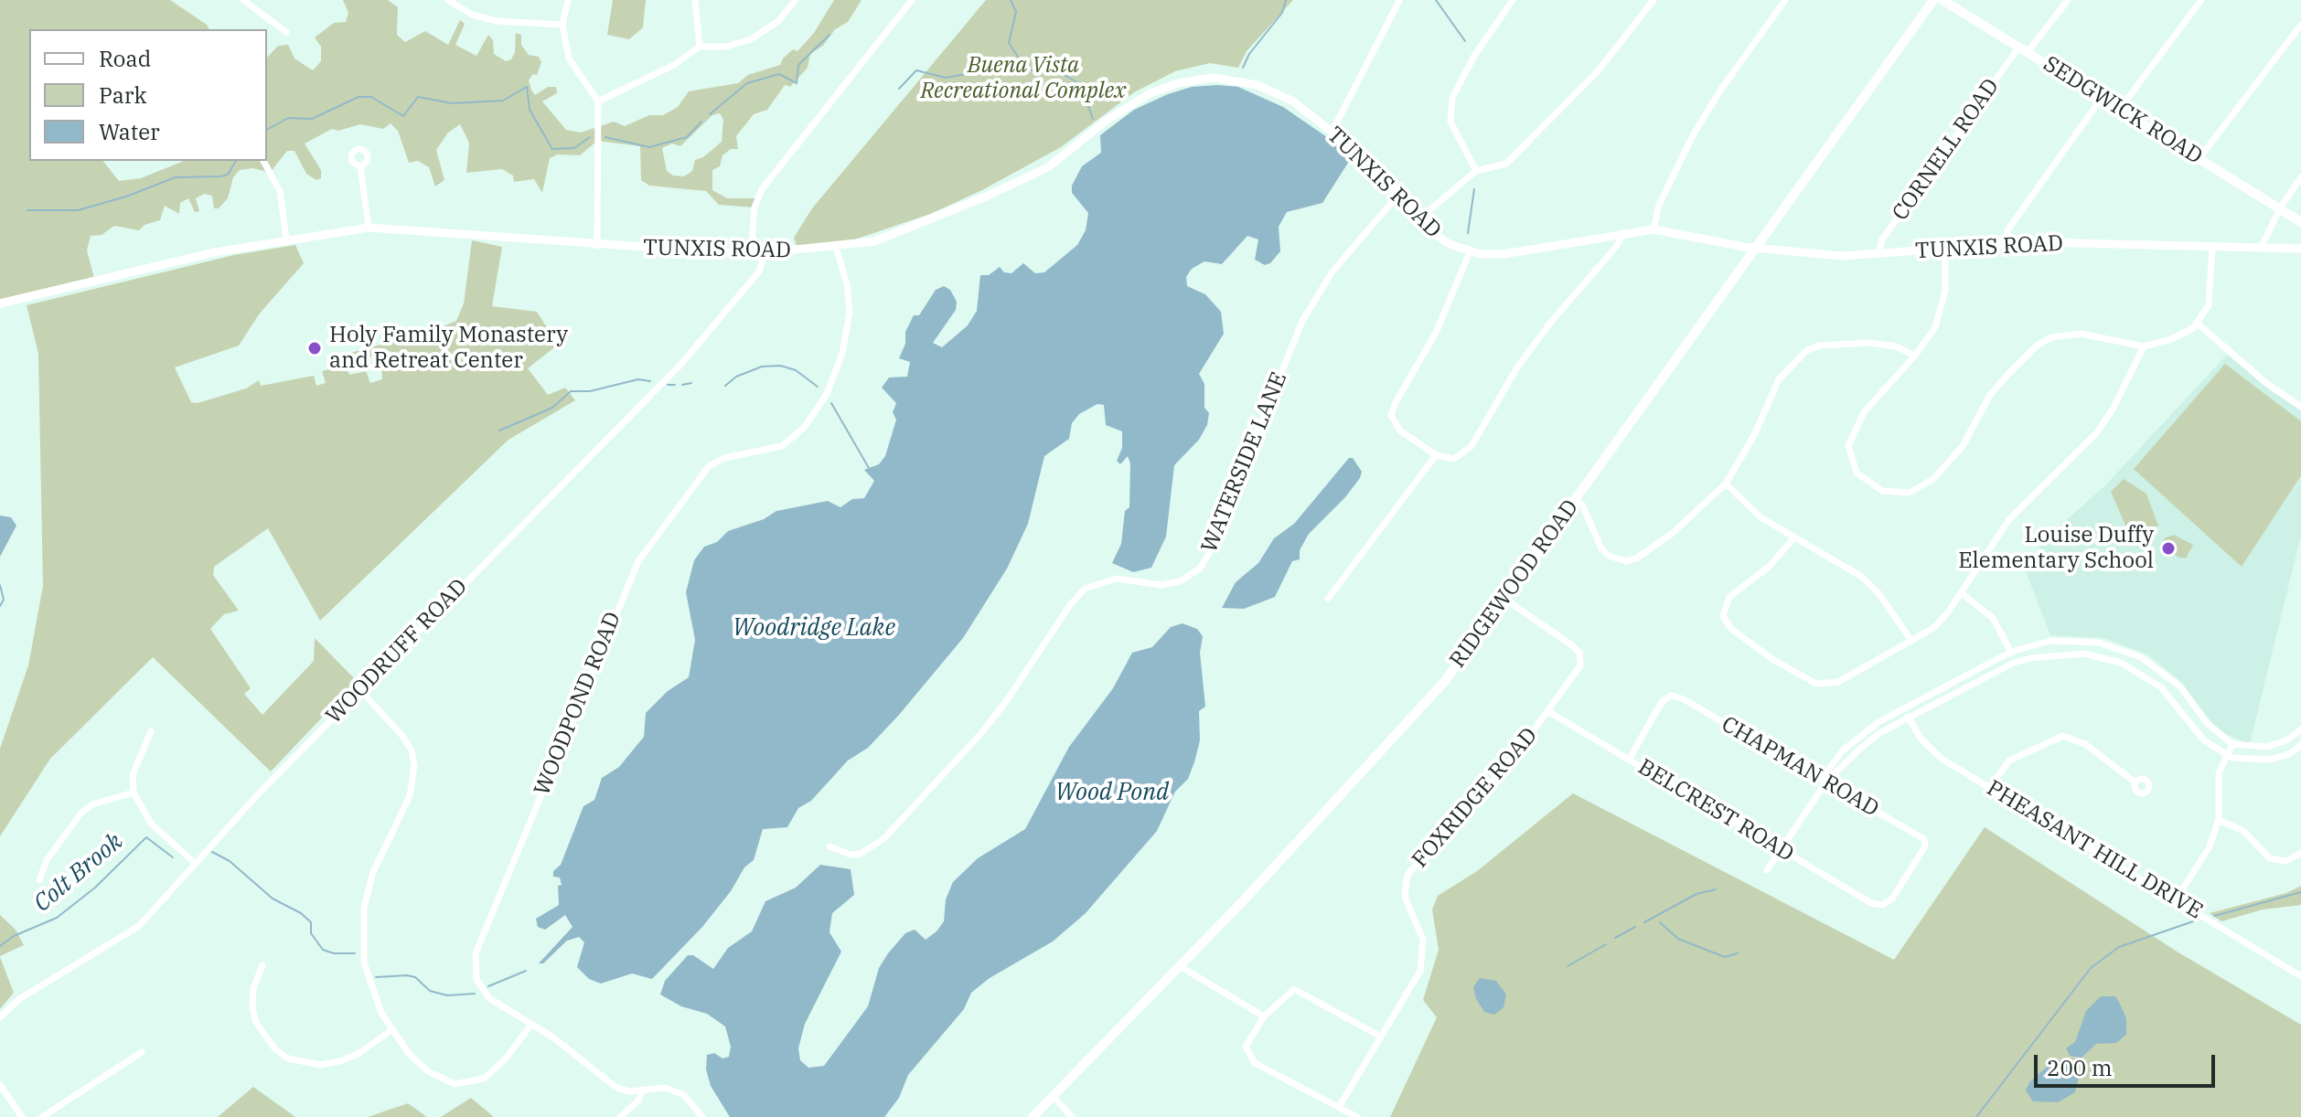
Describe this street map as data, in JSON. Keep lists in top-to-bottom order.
{
  "streets": {
    "main road": ["SEDGWICK ROAD", "RIDGEWOOD ROAD"],
    "street": [
      "CORNELL ROAD",
      "TUNXIS ROAD",
      "WATERSIDE LANE",
      "WOODRUFF ROAD",
      "WOODPOND ROAD",
      "CHAPMAN ROAD",
      "FOXRIDGE ROAD",
      "BELCREST ROAD",
      "PHEASANT HILL DRIVE"
    ]
  },
  "crossings": [
    ["SEDGWICK ROAD", "CORNELL ROAD"],
    ["CORNELL ROAD", "TUNXIS ROAD"],
    ["TUNXIS ROAD", "WATERSIDE LANE"],
    ["TUNXIS ROAD", "RIDGEWOOD ROAD"],
    ["TUNXIS ROAD", "WOODRUFF ROAD"],
    ["TUNXIS ROAD", "WOODPOND ROAD"],
    ["RIDGEWOOD ROAD", "FOXRIDGE ROAD"],
    ["CHAPMAN ROAD", "BELCREST ROAD"],
    ["FOXRIDGE ROAD", "BELCREST ROAD"]
  ],
  "water": ["Woodridge Lake", "Wood Pond", "Colt Brook"],
  "parks": ["Buena Vista Recreational Complex"],
  "places": ["Holy Family Monastery and Retreat Center", "Louise Duffy Elementary School"],
  "legend": ["Road", "Park", "Water"],
  "scale_bar": "200 m"
}
